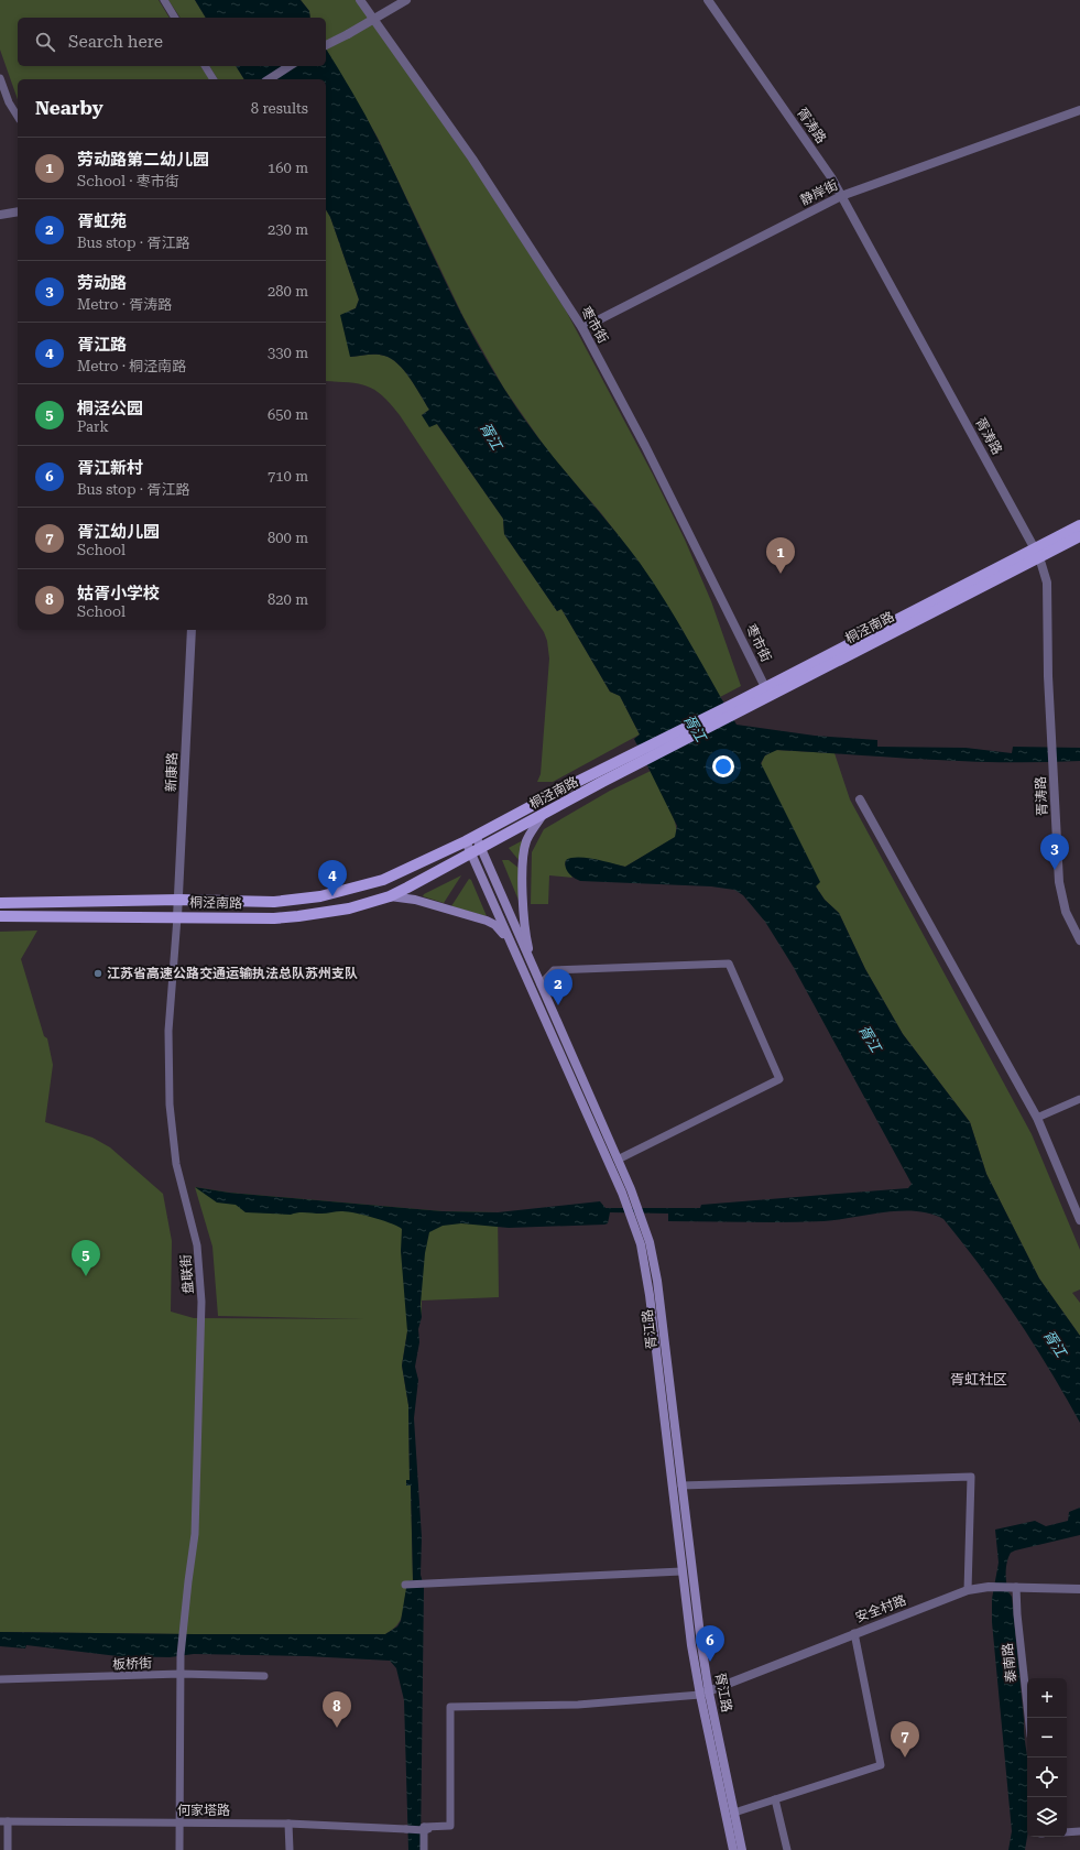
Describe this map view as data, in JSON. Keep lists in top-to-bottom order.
{
  "streets": {
    "main road": ["桐泾南路", "胥江路"],
    "street": [
      "胥涛路",
      "静岸街",
      "枣市街",
      "新康路",
      "盘联街",
      "安全村路",
      "泰南路",
      "板桥街",
      "何家塔路"
    ]
  },
  "crossings": [
    ["胥涛路", "静岸街"],
    ["胥涛路", "桐泾南路"],
    ["静岸街", "枣市街"],
    ["枣市街", "桐泾南路"],
    ["桐泾南路", "新康路"],
    ["桐泾南路", "盘联街"],
    ["桐泾南路", "胥江路"],
    ["新康路", "盘联街"],
    ["盘联街", "板桥街"],
    ["盘联街", "何家塔路"],
    ["胥江路", "安全村路"],
    ["胥江路", "何家塔路"],
    ["安全村路", "泰南路"],
    ["安全村路", "何家塔路"]
  ],
  "districts": ["胥虹社区"],
  "water": ["胥江"],
  "places": ["江苏省高速公路交通运输执法总队苏州支队"],
  "page": {
    "search": "Search here",
    "heading": ["Nearby", "8 results"],
    "list": [
      {
        "mark": "1",
        "name": "劳动路第二幼儿园",
        "note": "School · 枣市街",
        "value": "160 m"
      },
      {
        "mark": "2",
        "name": "胥虹苑",
        "note": "Bus stop · 胥江路",
        "value": "230 m"
      },
      {
        "mark": "3",
        "name": "劳动路",
        "note": "Metro · 胥涛路",
        "value": "280 m"
      },
      {
        "mark": "4",
        "name": "胥江路",
        "note": "Metro · 桐泾南路",
        "value": "330 m"
      },
      {
        "mark": "5",
        "name": "桐泾公园",
        "note": "Park",
        "value": "650 m"
      },
      {
        "mark": "6",
        "name": "胥江新村",
        "note": "Bus stop · 胥江路",
        "value": "710 m"
      },
      {
        "mark": "7",
        "name": "胥江幼儿园",
        "note": "School",
        "value": "800 m"
      },
      {
        "mark": "8",
        "name": "姑胥小学校",
        "note": "School",
        "value": "820 m"
      }
    ],
    "pins": [
      "1",
      "3",
      "4",
      "2",
      "5",
      "6",
      "8",
      "7"
    ],
    "map_buttons": ["+", "−"]
  }
}
